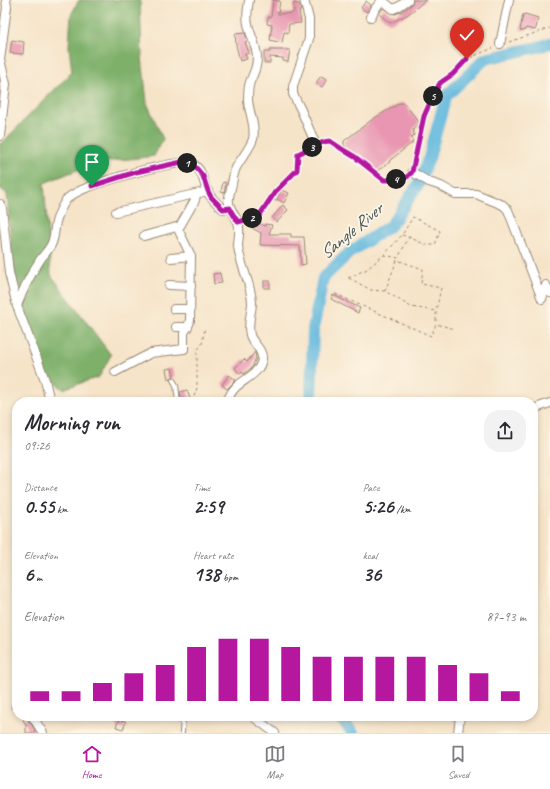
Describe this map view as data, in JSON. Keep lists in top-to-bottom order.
{
  "water": ["Sangle River"],
  "page": {
    "pins": [
      "5",
      "3",
      "1",
      "4",
      "2"
    ],
    "heading": ["Morning run", "09:26"],
    "stats": [
      ["Distance", "0.55 km"],
      ["Time", "2:59"],
      ["Pace", "5:26 /km"],
      ["Elevation", "6 m"],
      ["Heart rate", "138 bpm"],
      ["kcal", "36"]
    ],
    "chart": ["Elevation", "87–93 m"],
    "tabs": ["Home", "Map", "Saved"]
  }
}
